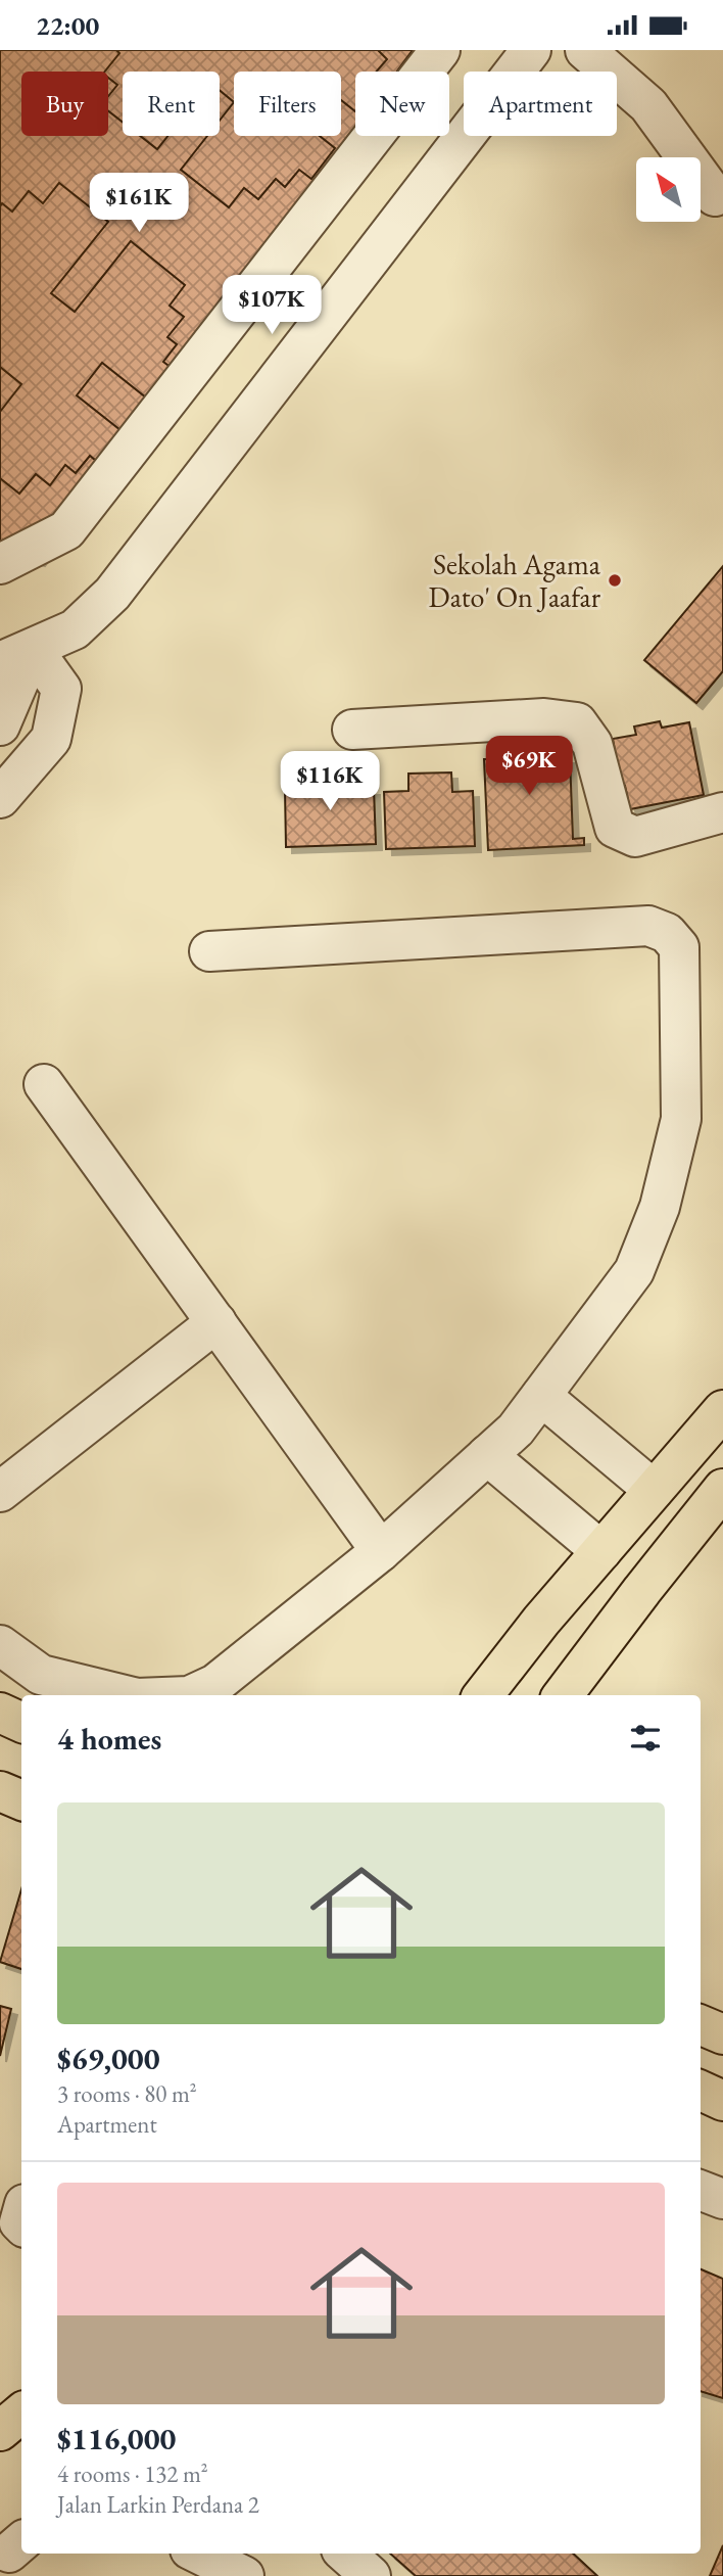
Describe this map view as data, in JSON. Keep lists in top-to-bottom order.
{
  "places": ["Sekolah Agama Dato' On Jaafar"],
  "north": "top left",
  "page": {
    "status": "22:00",
    "chip": [
      "Buy",
      "Rent",
      "Filters",
      "New",
      "Apartment"
    ],
    "price": [
      "$161K",
      "$107K",
      "$69K",
      "$116K"
    ],
    "heading": "4 homes",
    "list": [
      {
        "name": "$69,000",
        "note": "3 rooms · 80 m² · Apartment"
      },
      {
        "name": "$116,000",
        "note": "4 rooms · 132 m² · Jalan Larkin Perdana 2"
      }
    ]
  }
}
